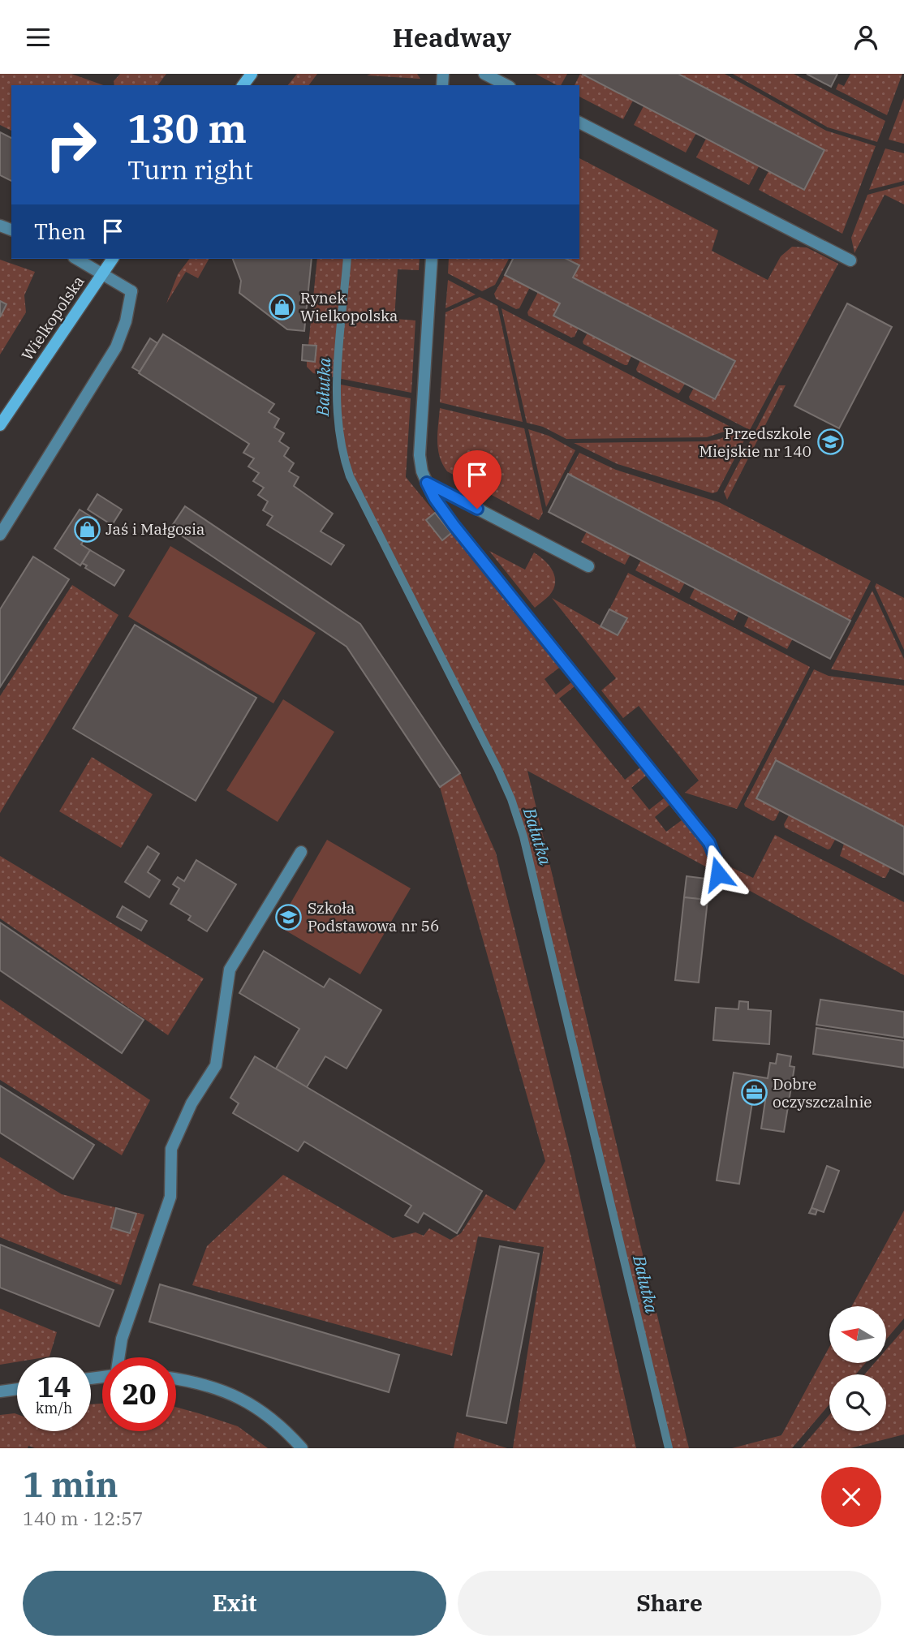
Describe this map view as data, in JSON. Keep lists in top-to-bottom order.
{
  "streets": {
    "street": ["Wielkopolska"]
  },
  "water": ["Bałutka"],
  "places": {
    "shop": ["Rynek Wielkopolska", "Jaś i Małgosia"],
    "school or university": ["Przedszkole Miejskie nr 140", "Szkoła Podstawowa nr 56"],
    "office": ["Dobre oczyszczalnie"]
  },
  "north": "left",
  "page": {
    "header": "Headway",
    "turn": ["130 m", "Turn right"],
    "then": "Then",
    "speed": "14 km/h",
    "limit": "20",
    "heading": ["1 min", "140 m · 12:57"],
    "buttons": ["Exit", "Share"]
  }
}
